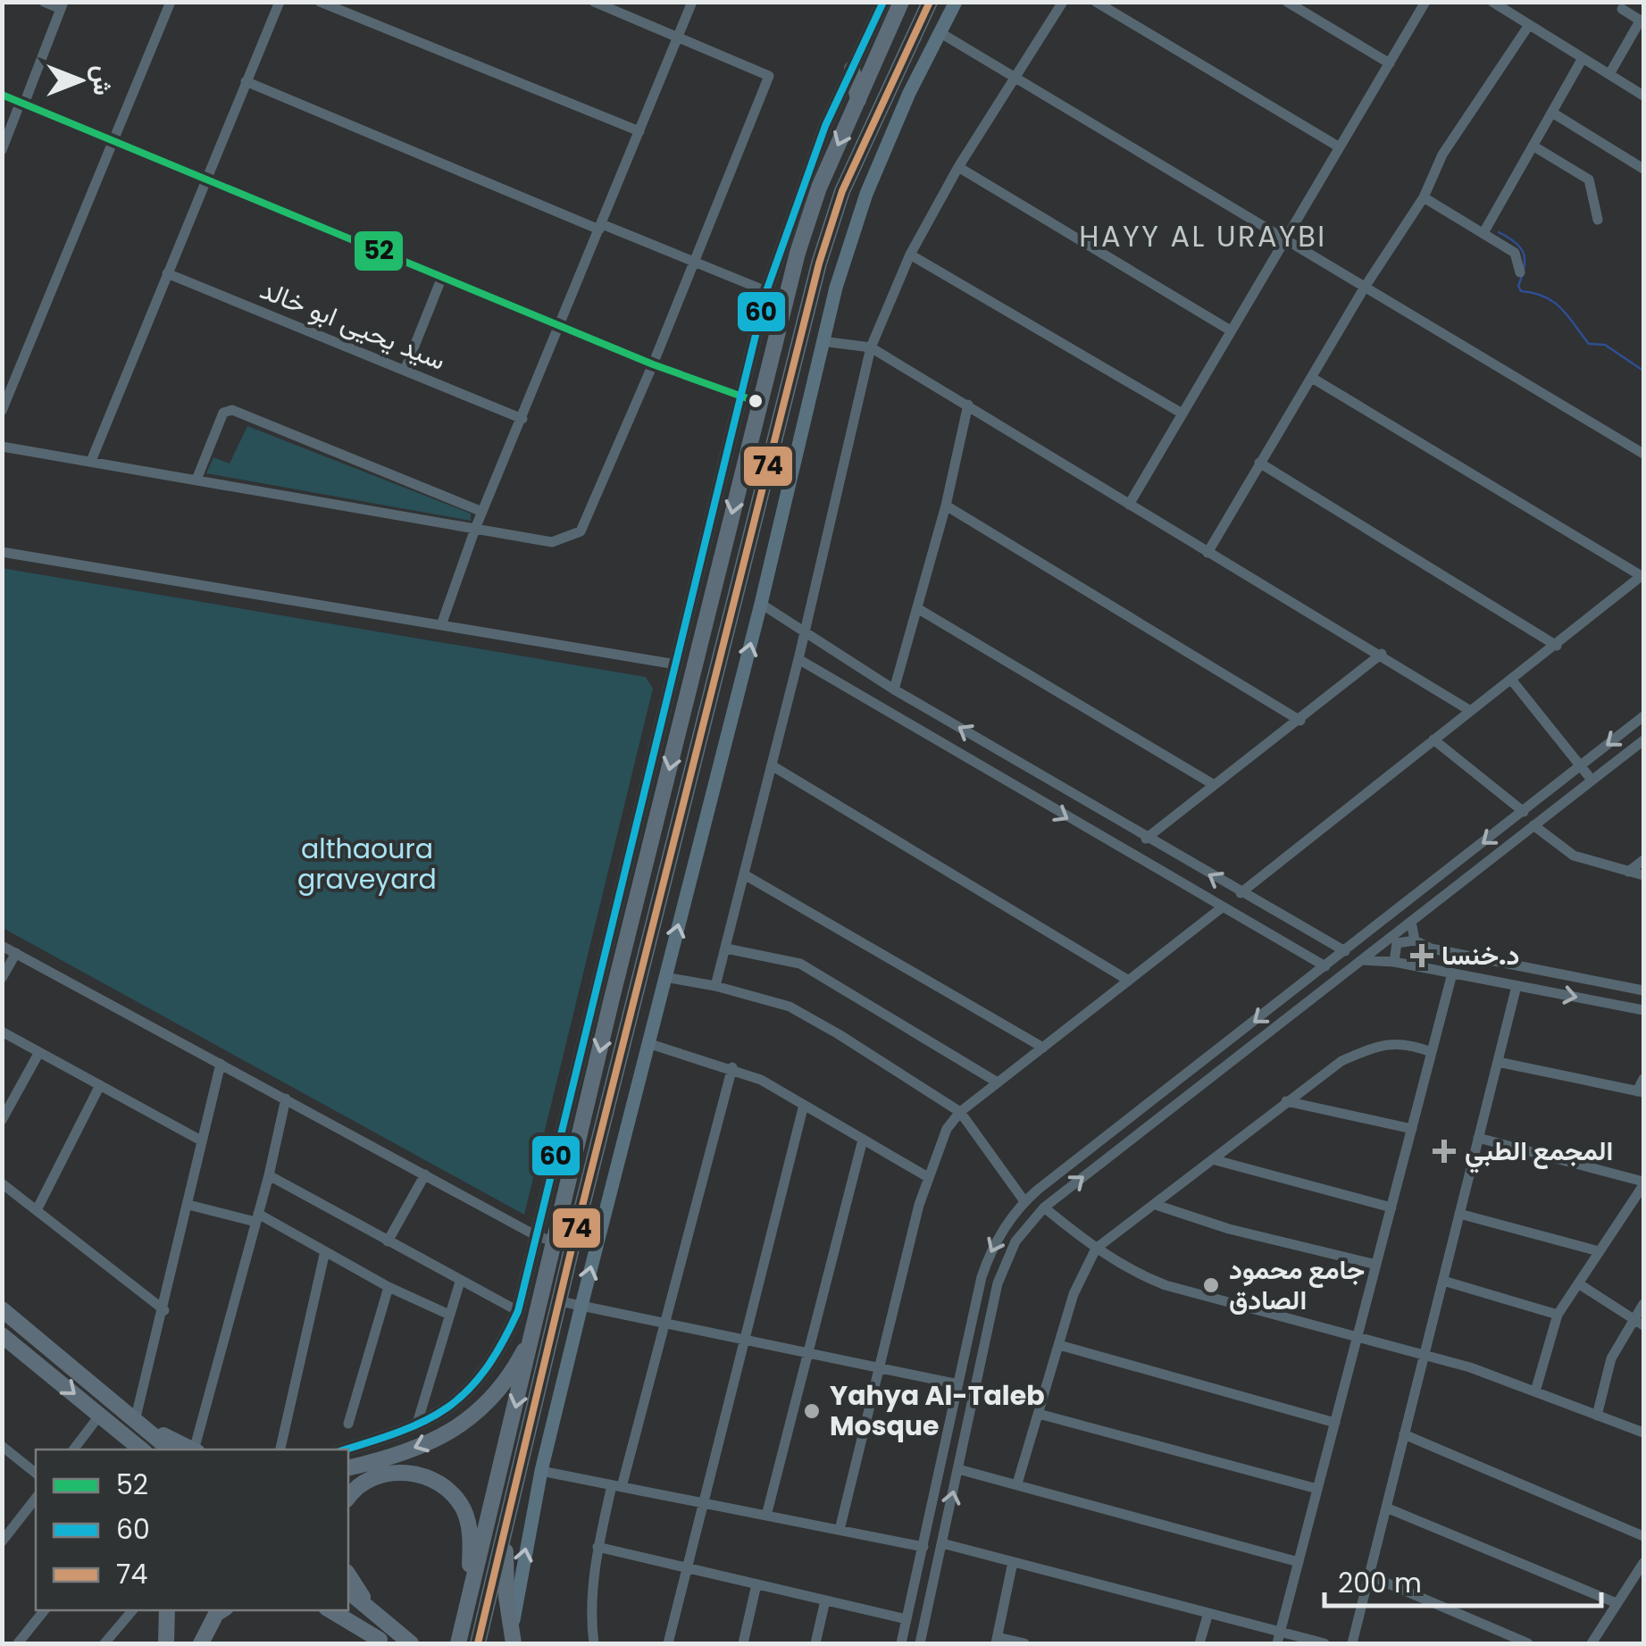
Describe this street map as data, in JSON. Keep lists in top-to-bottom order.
{
  "streets": {
    "street": ["سيد يحيى ابو خالد"]
  },
  "districts": ["HAYY AL URAYBI"],
  "parks": ["althaoura graveyard"],
  "places": {
    "health": ["د.خنسا", "المجمع الطبي"],
    "other": ["جامع محمود الصادق", "Yahya Al-Taleb Mosque"]
  },
  "lines": ["transit line 60", "transit line 74", "transit line 52"],
  "legend": ["52", "60", "74"],
  "scale_bar": "200 m",
  "north": "right"
}
